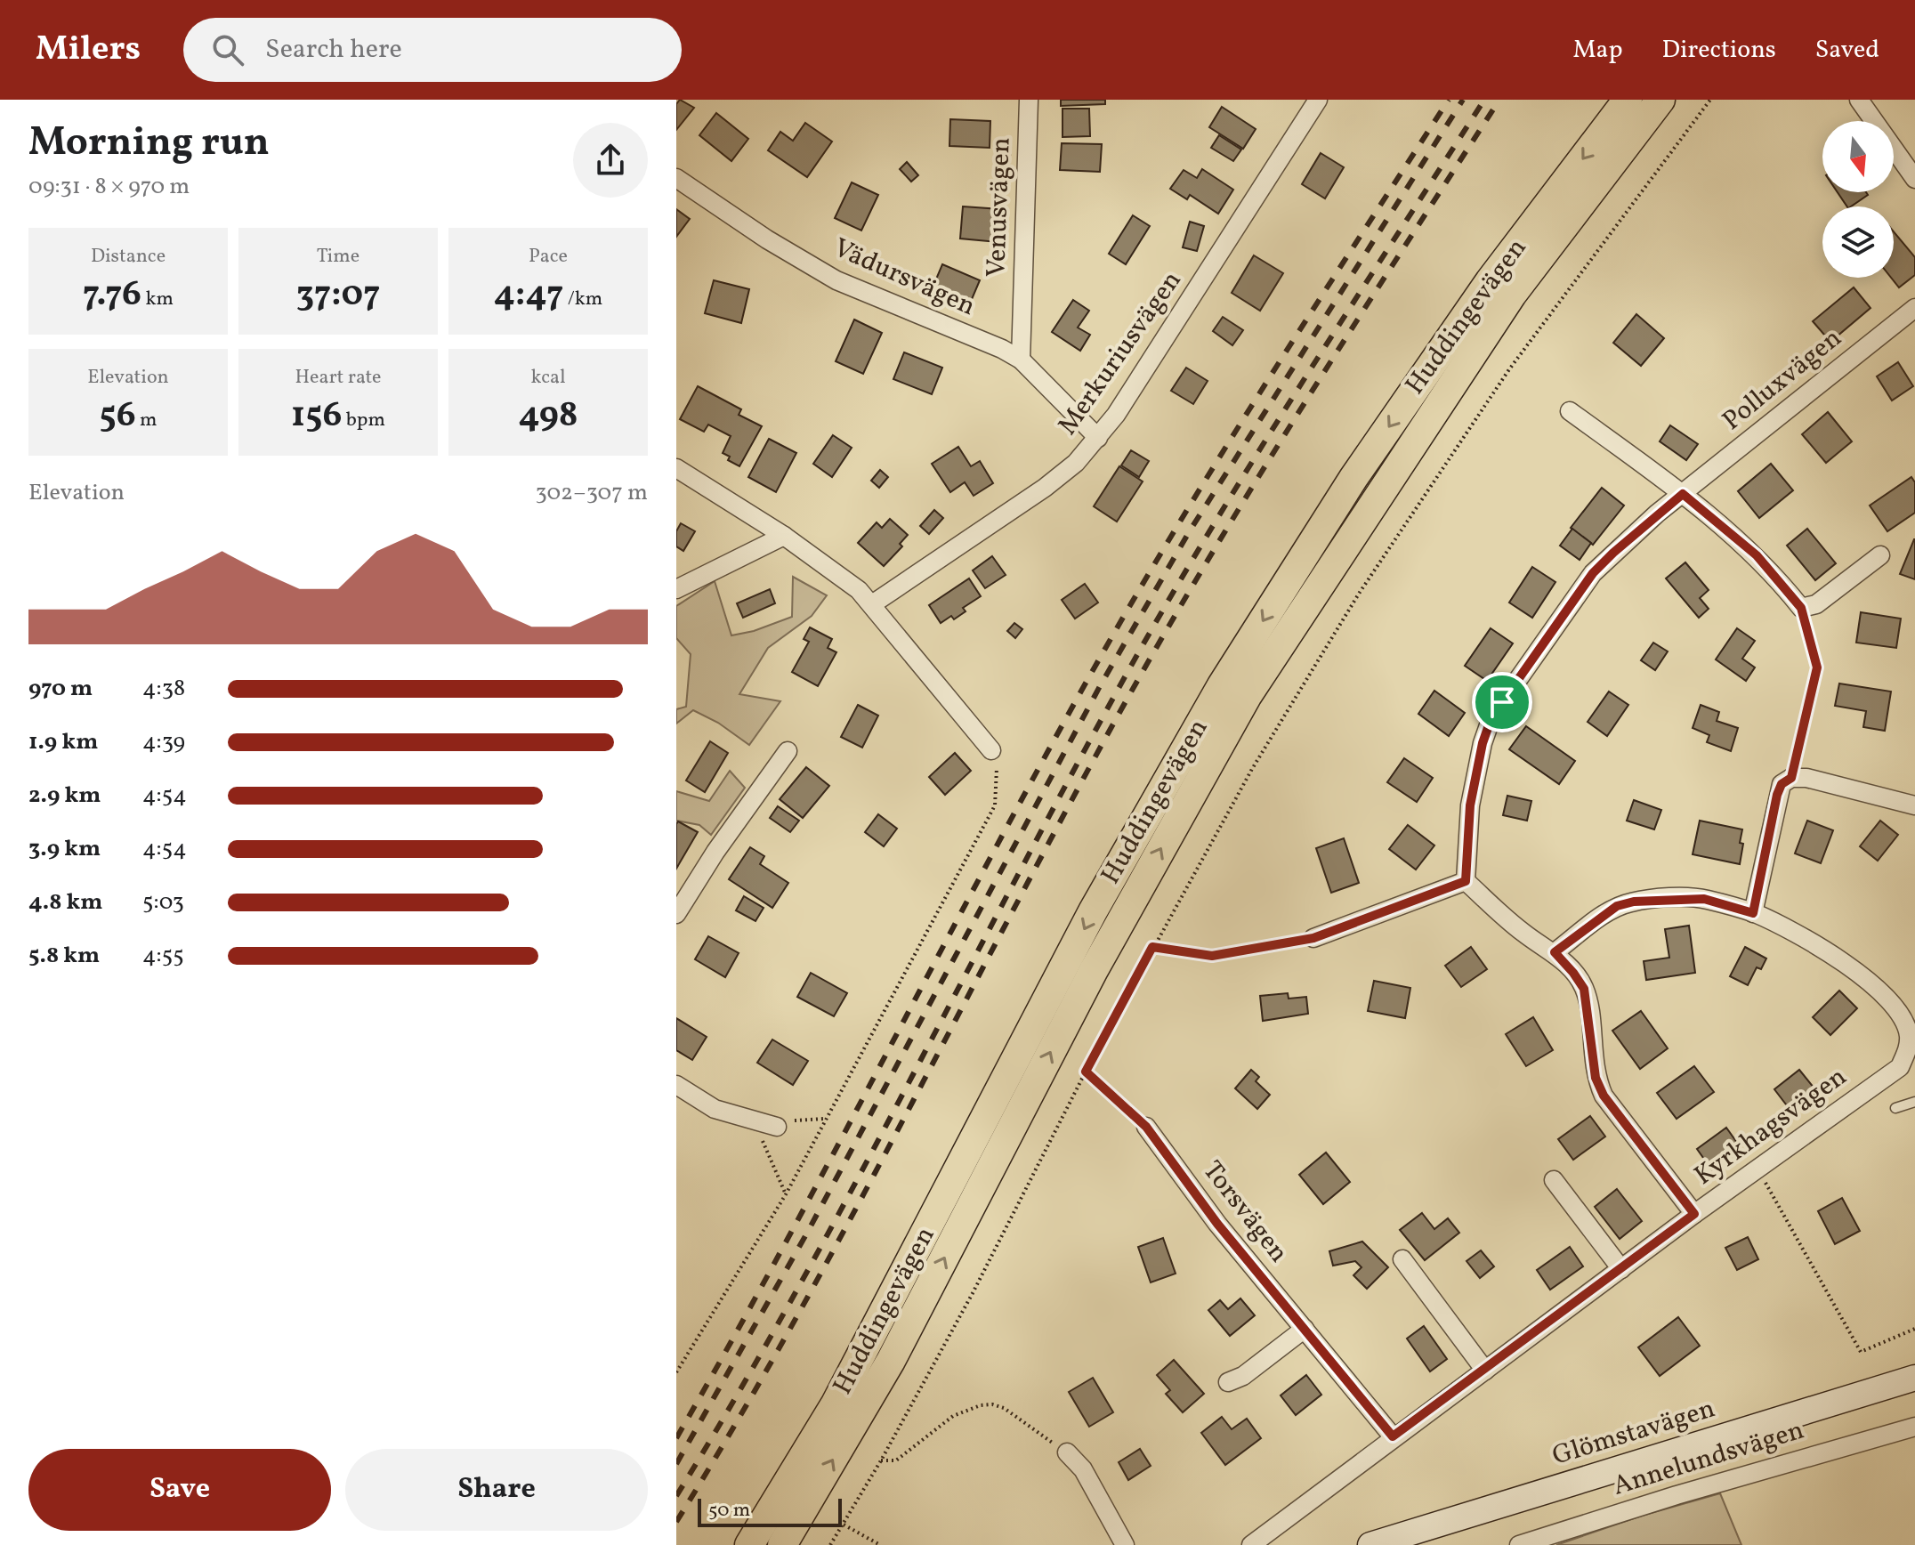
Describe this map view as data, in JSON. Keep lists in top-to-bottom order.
{
  "streets": {
    "main road": ["Huddingevägen", "Glömstavägen"],
    "street": [
      "Venusvägen",
      "Vädursvägen",
      "Merkuriusvägen",
      "Polluxvägen",
      "Kyrkhagsvägen",
      "Torsvägen",
      "Annelundsvägen"
    ]
  },
  "crossings": [
    ["Venusvägen", "Vädursvägen"],
    ["Vädursvägen", "Merkuriusvägen"],
    ["Kyrkhagsvägen", "Torsvägen"]
  ],
  "scale_bar": "50 m",
  "north": "bottom",
  "page": {
    "header": "Milers",
    "search": "Search here",
    "nav": ["Map", "Directions", "Saved"],
    "heading": ["Morning run", "09:31 · 8 × 970 m"],
    "stats": [
      ["Distance", "7.76 km"],
      ["Time", "37:07"],
      ["Pace", "4:47 /km"],
      ["Elevation", "56 m"],
      ["Heart rate", "156 bpm"],
      ["kcal", "498"]
    ],
    "chart": ["Elevation", "302–307 m"],
    "list": [
      {
        "name": "970 m",
        "note": "4:38"
      },
      {
        "name": "1.9 km",
        "note": "4:39"
      },
      {
        "name": "2.9 km",
        "note": "4:54"
      },
      {
        "name": "3.9 km",
        "note": "4:54"
      },
      {
        "name": "4.8 km",
        "note": "5:03"
      },
      {
        "name": "5.8 km",
        "note": "4:55"
      }
    ],
    "buttons": ["Save", "Share"],
    "scale": "50 m"
  }
}
